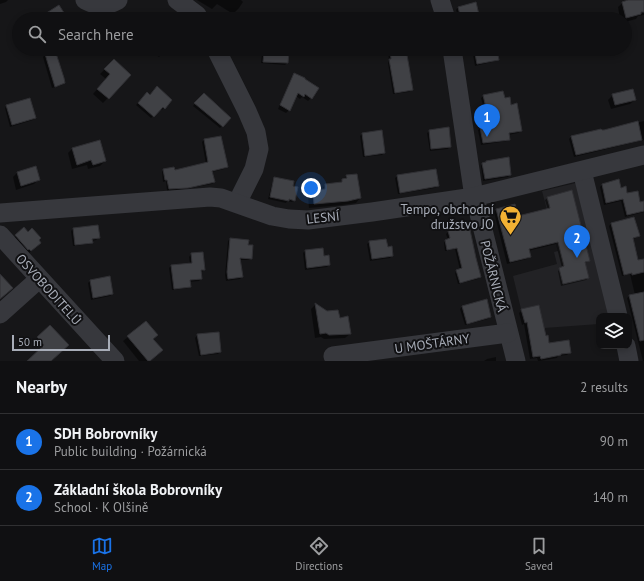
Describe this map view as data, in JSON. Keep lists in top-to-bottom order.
{
  "streets": {
    "street": [
      "LESNÍ",
      "POŽÁRNICKÁ",
      "OSVOBODITELŮ",
      "U MOŠTÁRNY"
    ]
  },
  "crossings": [
    ["LESNÍ", "POŽÁRNICKÁ"],
    ["POŽÁRNICKÁ", "U MOŠTÁRNY"]
  ],
  "places": {
    "supermarket": ["Tempo, obchodní družstvo JO"]
  },
  "scale_bar": "50 m",
  "page": {
    "search": "Search here",
    "pins": ["1", "2"],
    "scale": "50 m",
    "heading": ["Nearby", "2 results"],
    "list": [
      {
        "mark": "1",
        "name": "SDH Bobrovníky",
        "note": "Public building · Požárnická",
        "value": "90 m"
      },
      {
        "mark": "2",
        "name": "Základní škola Bobrovníky",
        "note": "School · K Olšině",
        "value": "140 m"
      }
    ],
    "nav": ["Map", "Directions", "Saved"]
  }
}
